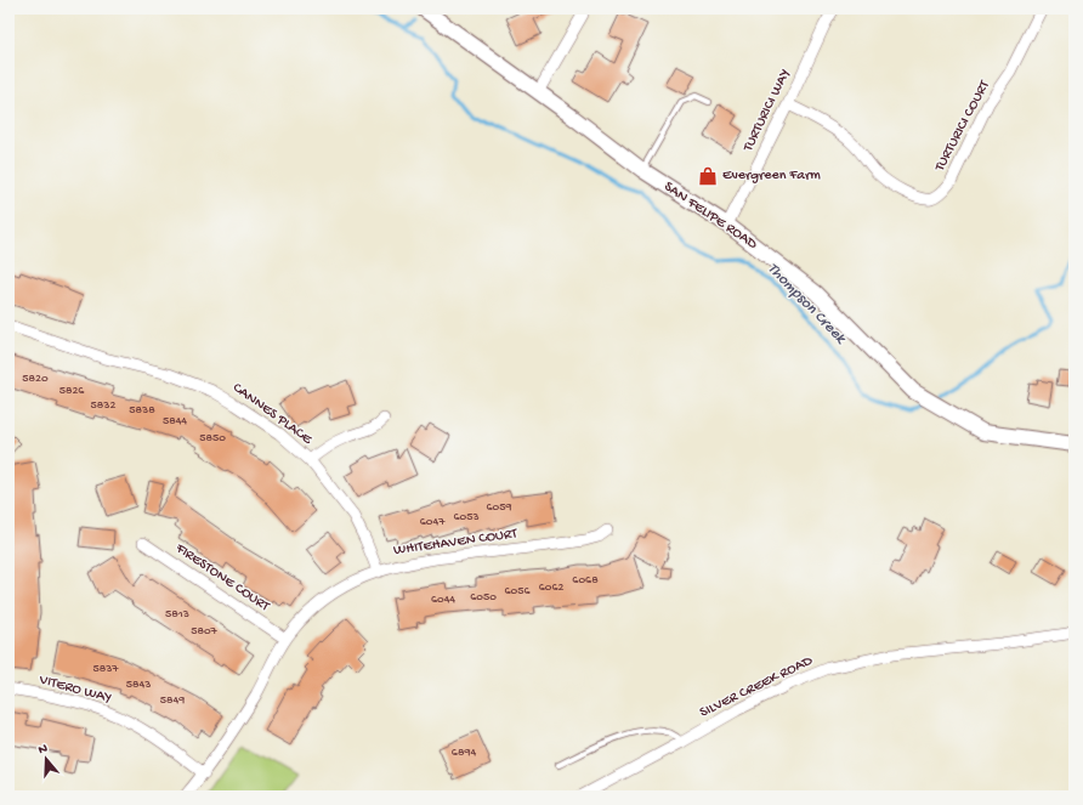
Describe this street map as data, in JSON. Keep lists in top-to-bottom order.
{
  "streets": {
    "street": [
      "TURTURICI WAY",
      "TURTURICI COURT",
      "SAN FELIPE ROAD",
      "CANNES PLACE",
      "WHITEHAVEN COURT",
      "FIRESTONE COURT",
      "SILVER CREEK ROAD",
      "VITERO WAY"
    ]
  },
  "crossings": [
    ["TURTURICI WAY", "TURTURICI COURT"],
    ["TURTURICI WAY", "SAN FELIPE ROAD"],
    ["CANNES PLACE", "WHITEHAVEN COURT"],
    ["WHITEHAVEN COURT", "FIRESTONE COURT"],
    ["WHITEHAVEN COURT", "VITERO WAY"]
  ],
  "water": ["Thompson Creek"],
  "places": {
    "shop": ["Evergreen Farm"]
  },
  "house_numbers": [
    "5820",
    "5826",
    "5832",
    "5838",
    "5844",
    "5850",
    "6059",
    "6053",
    "6047",
    "6068",
    "6062",
    "6056",
    "6050",
    "6044",
    "5813",
    "5807",
    "5837",
    "5843",
    "5849",
    "6894"
  ],
  "north": "top"
}
